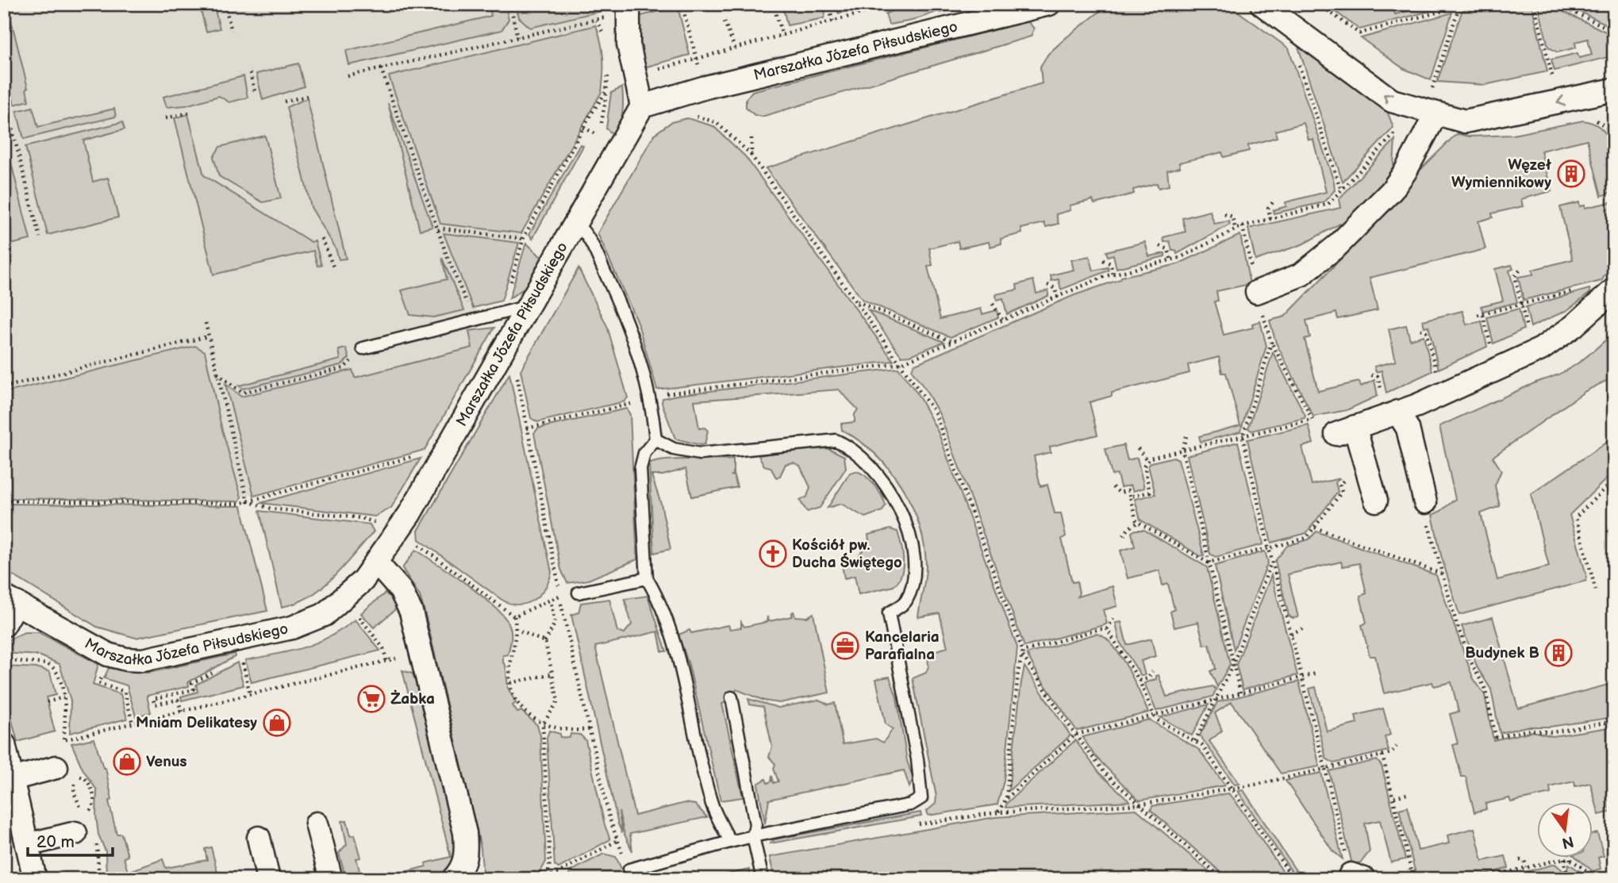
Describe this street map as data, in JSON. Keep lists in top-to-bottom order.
{
  "streets": {
    "street": ["Marszałka Józefa Piłsudskiego"]
  },
  "places": {
    "building": ["Węzeł Wymiennikowy", "Budynek B"],
    "church": ["Kościół pw. Ducha Świętego"],
    "office": ["Kancelaria Parafialna"],
    "supermarket": ["Żabka"],
    "shop": ["Mniam Delikatesy", "Venus"]
  },
  "scale_bar": "20 m",
  "north": "bottom"
}
